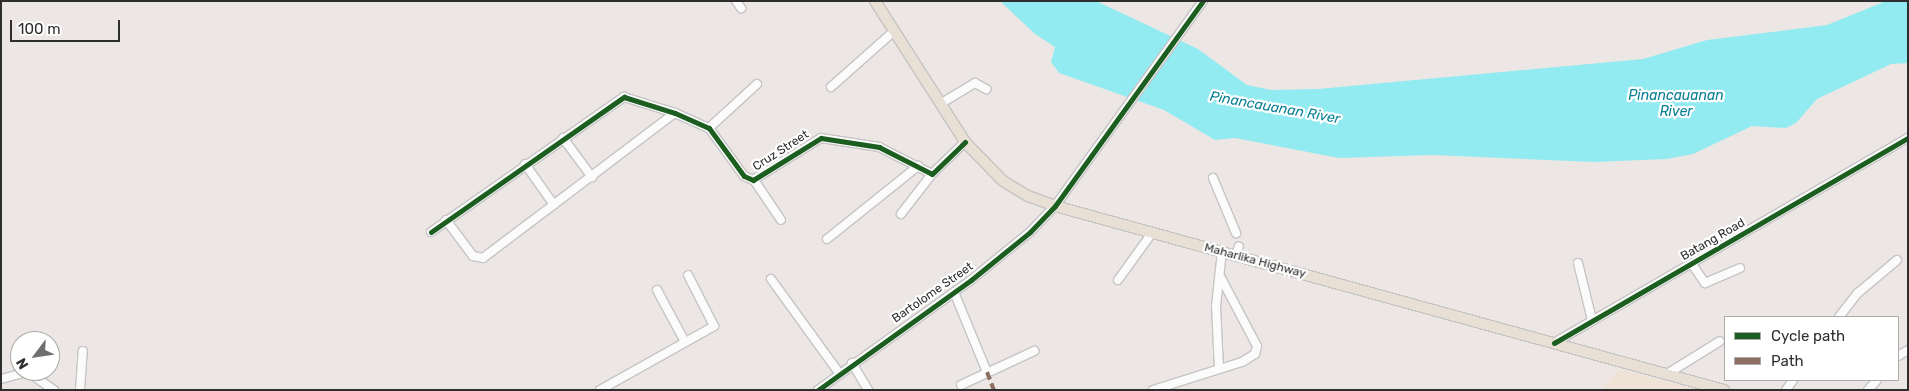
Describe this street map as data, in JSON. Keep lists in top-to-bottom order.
{
  "streets": {
    "main road": ["Maharlika Highway"],
    "street": ["Cruz Street", "Batang Road", "Bartolome Street"]
  },
  "crossings": [
    ["Batang Road", "Maharlika Highway"],
    ["Maharlika Highway", "Bartolome Street"]
  ],
  "water": ["Pinancauanan River"],
  "legend": ["Cycle path", "Path"],
  "scale_bar": "100 m",
  "north": "bottom left"
}
